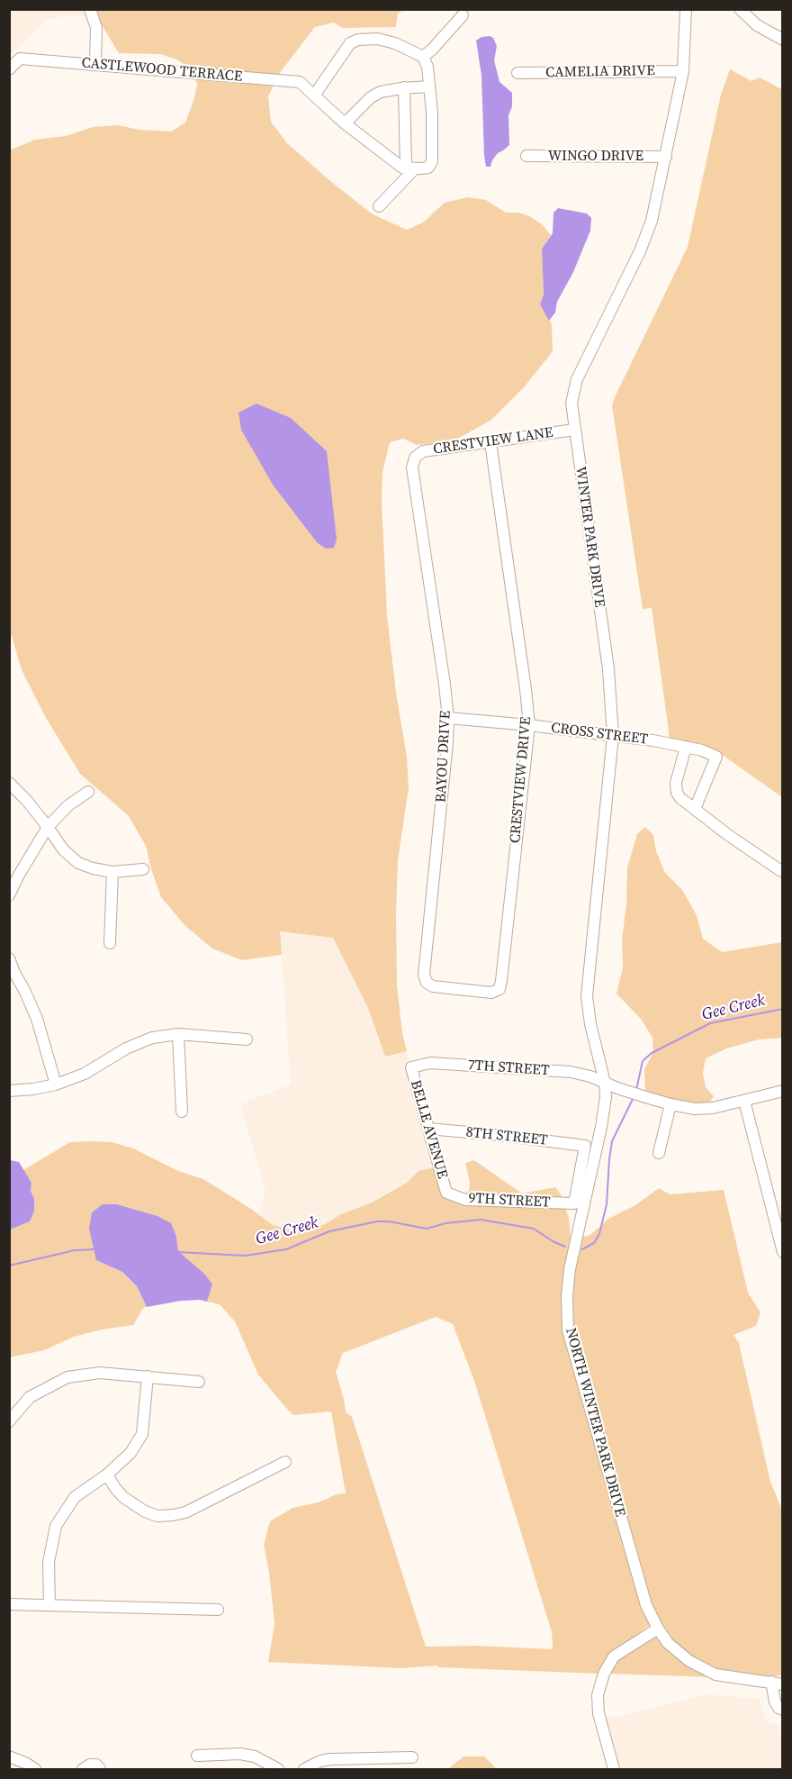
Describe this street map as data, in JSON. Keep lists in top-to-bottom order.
{
  "streets": {
    "street": [
      "CASTLEWOOD TERRACE",
      "CAMELIA DRIVE",
      "WINGO DRIVE",
      "CRESTVIEW LANE",
      "WINTER PARK DRIVE",
      "CROSS STREET",
      "BAYOU DRIVE",
      "CRESTVIEW DRIVE",
      "7TH STREET",
      "BELLE AVENUE",
      "8TH STREET",
      "9TH STREET",
      "NORTH WINTER PARK DRIVE"
    ]
  },
  "crossings": [
    ["CAMELIA DRIVE", "WINTER PARK DRIVE"],
    ["WINGO DRIVE", "WINTER PARK DRIVE"],
    ["CRESTVIEW LANE", "WINTER PARK DRIVE"],
    ["CRESTVIEW LANE", "BAYOU DRIVE"],
    ["CRESTVIEW LANE", "CRESTVIEW DRIVE"],
    ["WINTER PARK DRIVE", "CROSS STREET"],
    ["WINTER PARK DRIVE", "7TH STREET"],
    ["WINTER PARK DRIVE", "NORTH WINTER PARK DRIVE"],
    ["CROSS STREET", "BAYOU DRIVE"],
    ["CROSS STREET", "CRESTVIEW DRIVE"],
    ["BAYOU DRIVE", "CRESTVIEW DRIVE"],
    ["7TH STREET", "BELLE AVENUE"],
    ["7TH STREET", "NORTH WINTER PARK DRIVE"],
    ["BELLE AVENUE", "8TH STREET"],
    ["BELLE AVENUE", "9TH STREET"],
    ["8TH STREET", "9TH STREET"]
  ],
  "water": ["Gee Creek"]
}
